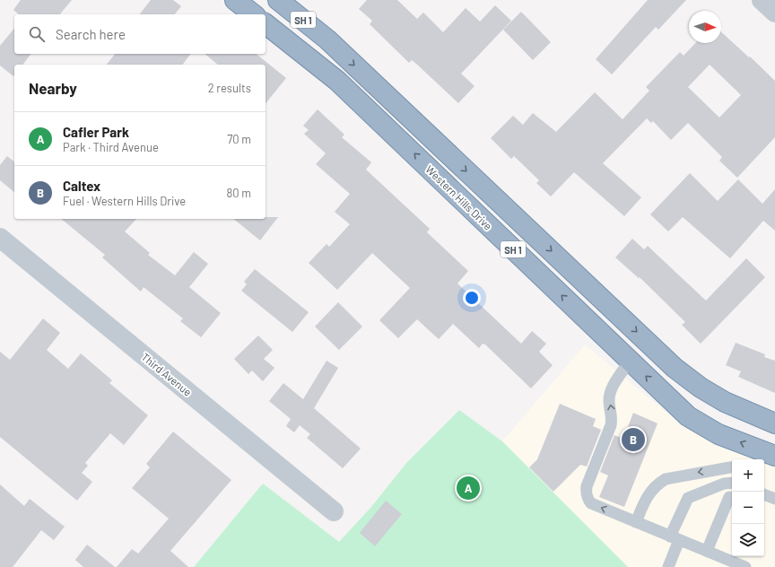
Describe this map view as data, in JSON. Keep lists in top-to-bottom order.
{
  "streets": {
    "highway": ["SH 1", "Western Hills Drive"],
    "street": ["Third Avenue"]
  },
  "north": "right",
  "page": {
    "search": "Search here",
    "heading": ["Nearby", "2 results"],
    "list": [
      {
        "mark": "A",
        "name": "Cafler Park",
        "note": "Park · Third Avenue",
        "value": "70 m"
      },
      {
        "mark": "B",
        "name": "Caltex",
        "note": "Fuel · Western Hills Drive",
        "value": "80 m"
      }
    ],
    "pins": ["B", "A"],
    "map_buttons": ["+", "−"]
  }
}
